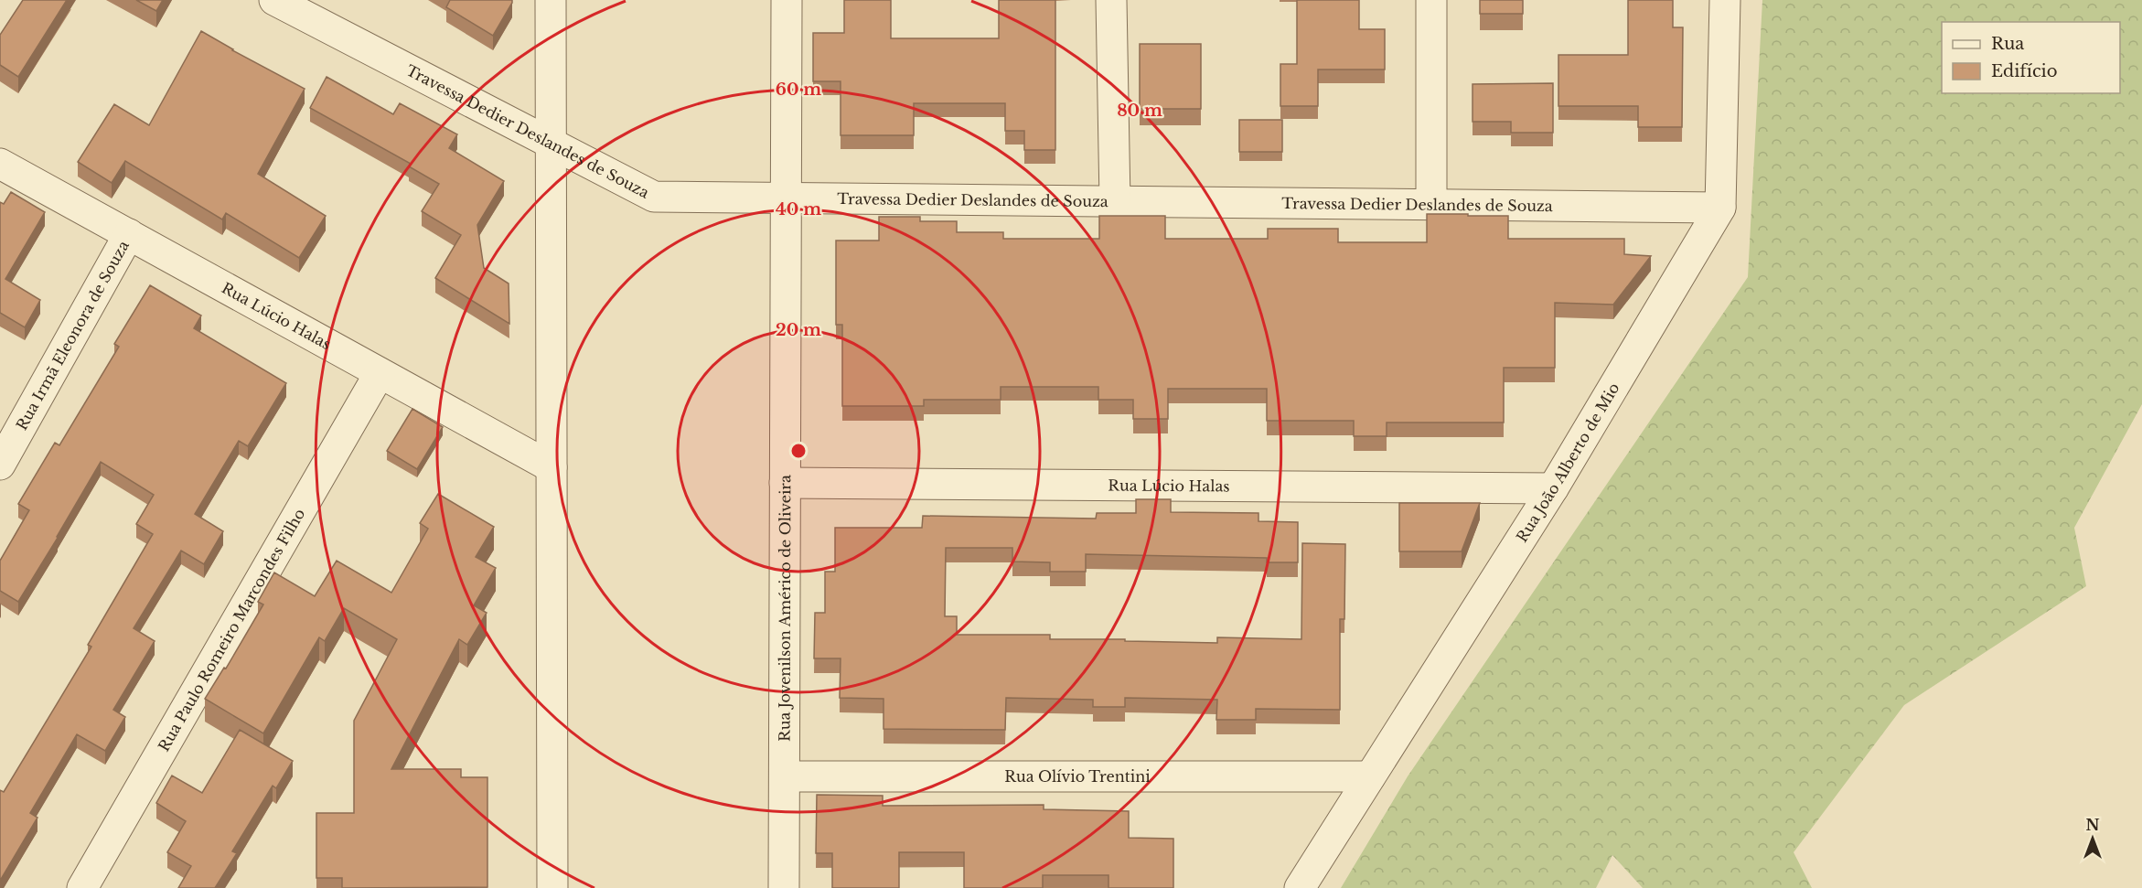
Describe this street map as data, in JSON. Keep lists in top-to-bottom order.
{
  "streets": {
    "street": [
      "Travessa Dedier Deslandes de Souza",
      "Rua Lúcio Halas",
      "Rua Irmã Eleonora de Souza",
      "Rua João Alberto de Mio",
      "Rua Jovenilson Américo de Oliveira",
      "Rua Paulo Romeiro Marcondes Filho",
      "Rua Olívio Trentini"
    ]
  },
  "crossings": [
    ["Travessa Dedier Deslandes de Souza", "Rua João Alberto de Mio"],
    ["Travessa Dedier Deslandes de Souza", "Rua Jovenilson Américo de Oliveira"],
    ["Rua Lúcio Halas", "Rua Irmã Eleonora de Souza"],
    ["Rua Lúcio Halas", "Rua João Alberto de Mio"],
    ["Rua Lúcio Halas", "Rua Jovenilson Américo de Oliveira"],
    ["Rua Lúcio Halas", "Rua Paulo Romeiro Marcondes Filho"],
    ["Rua João Alberto de Mio", "Rua Olívio Trentini"],
    ["Rua Jovenilson Américo de Oliveira", "Rua Olívio Trentini"]
  ],
  "legend": ["Rua", "Edifício"],
  "north": "top",
  "rings": [
    "60 m",
    "80 m",
    "40 m",
    "20 m"
  ]
}
